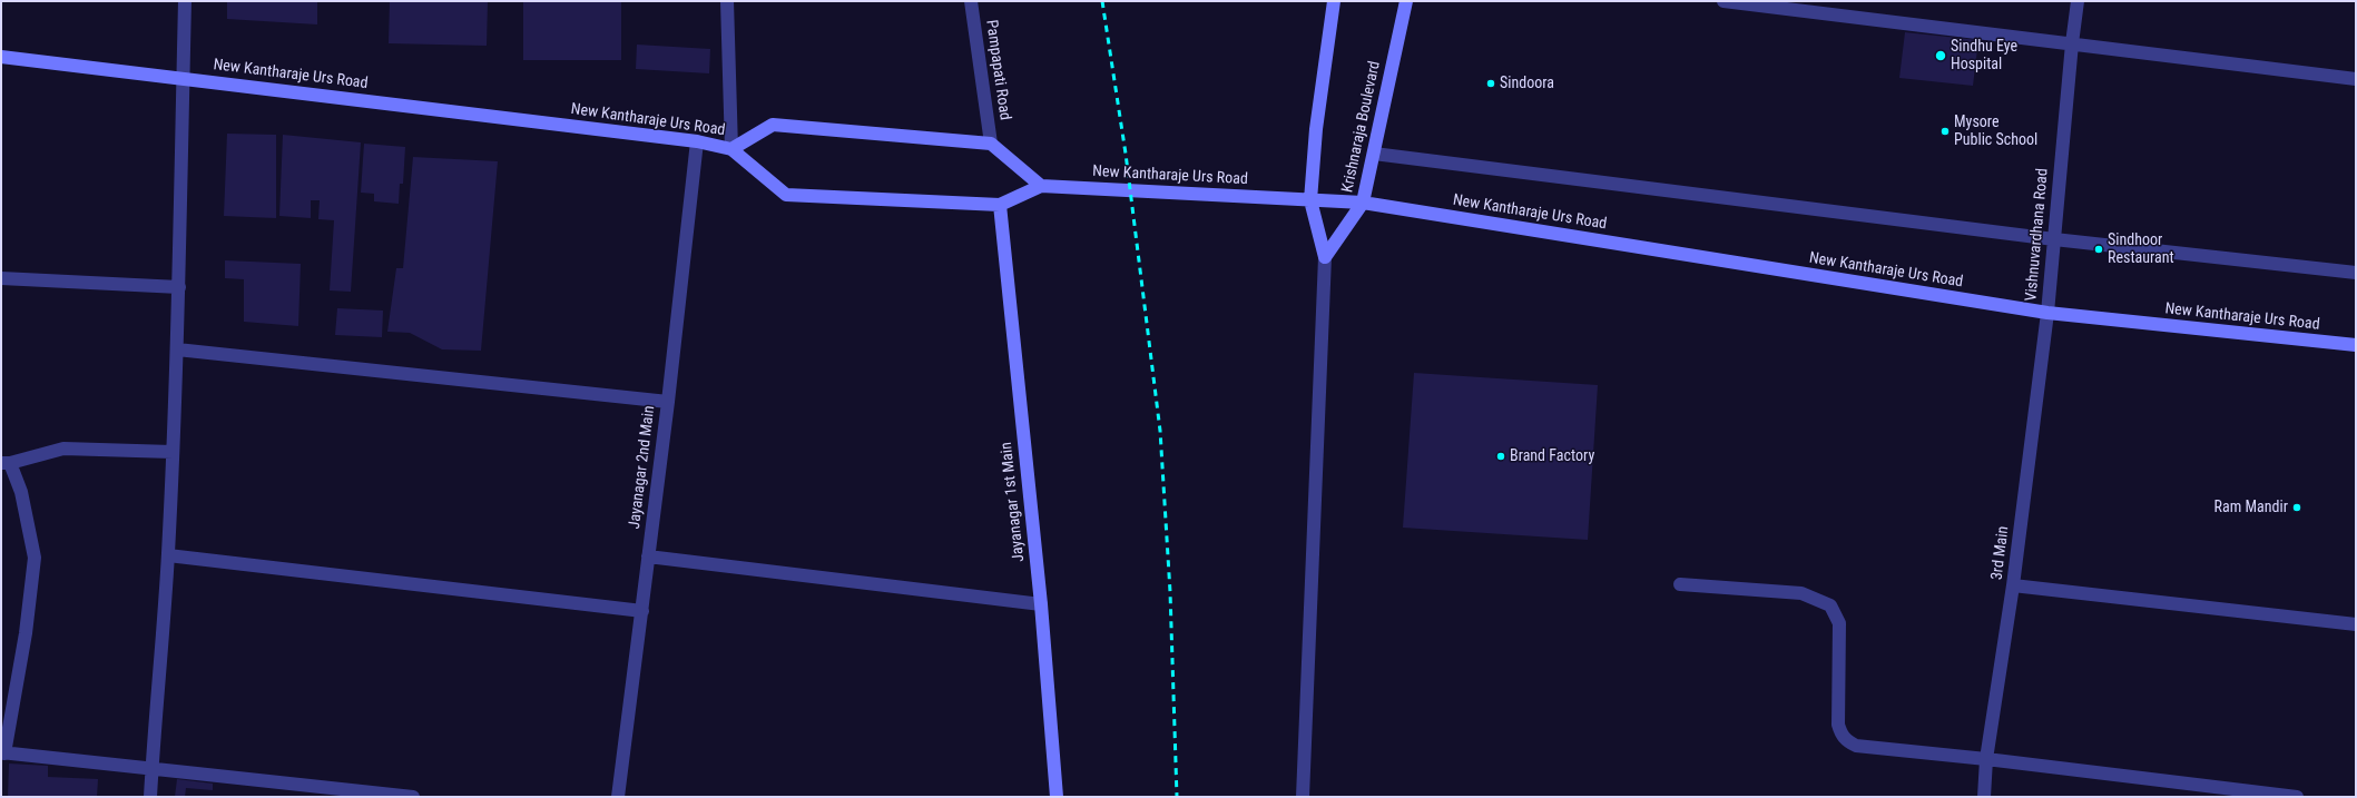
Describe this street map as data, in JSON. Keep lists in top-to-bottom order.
{
  "streets": {
    "main road": ["New Kantharaje Urs Road", "Krishnaraja Boulevard", "Jayanagar 1st Main"],
    "street": [
      "Pampapati Road",
      "Vishnuvardhana Road",
      "Jayanagar 2nd Main",
      "3rd Main"
    ]
  },
  "crossings": [
    ["Pampapati Road", "New Kantharaje Urs Road"],
    ["New Kantharaje Urs Road", "Krishnaraja Boulevard"],
    ["New Kantharaje Urs Road", "Vishnuvardhana Road"],
    ["New Kantharaje Urs Road", "Jayanagar 2nd Main"],
    ["New Kantharaje Urs Road", "3rd Main"],
    ["Vishnuvardhana Road", "3rd Main"]
  ],
  "places": [
    "Sindhu Eye Hospital",
    "Sindoora",
    "Mysore Public School",
    "Sindhoor Restaurant",
    "Brand Factory",
    "Ram Mandir"
  ]
}
